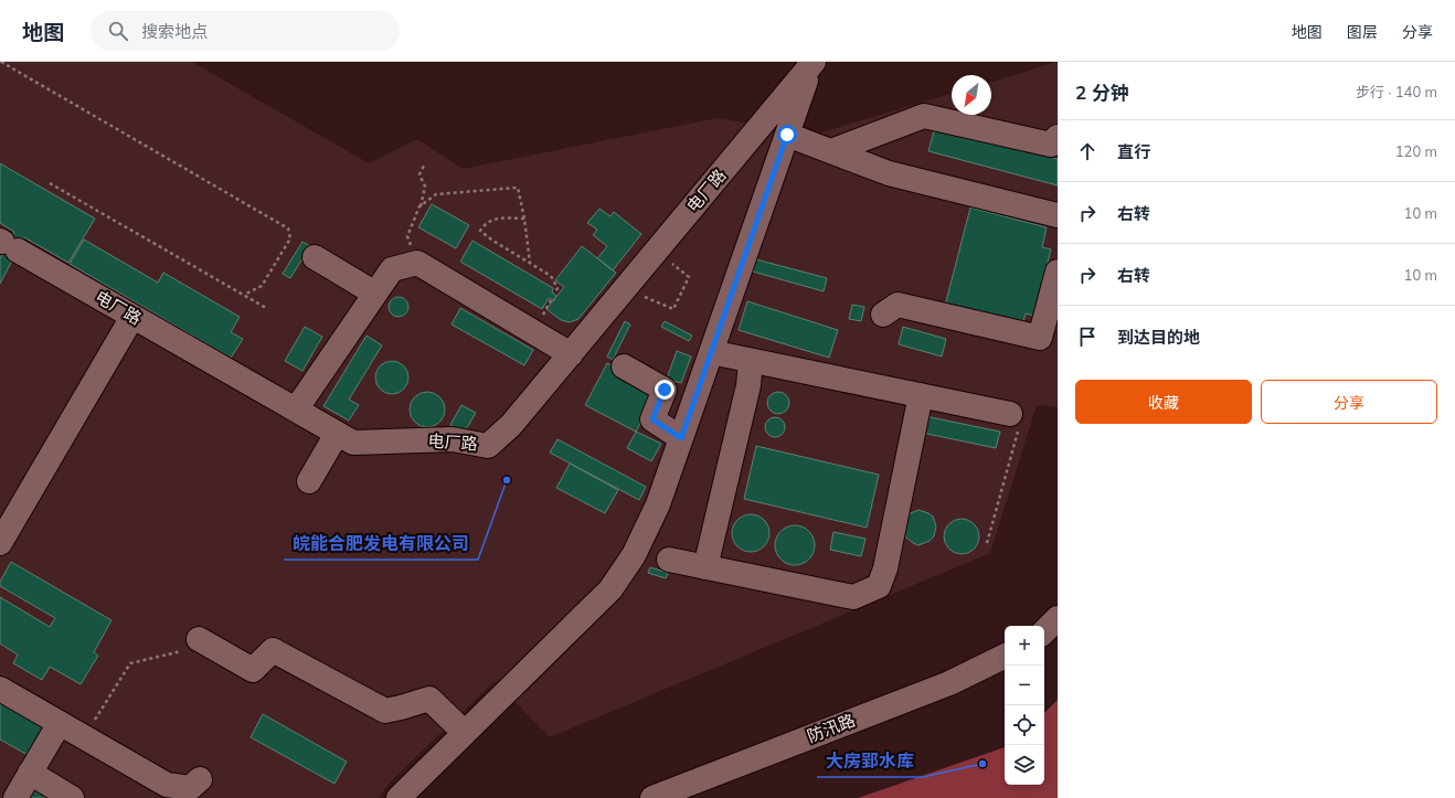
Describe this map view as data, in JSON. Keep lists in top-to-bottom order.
{
  "streets": {
    "street": ["电厂路", "防汛路"]
  },
  "places": ["皖能合肥发电有限公司", "大房郢水库"],
  "north": "bottom left",
  "page": {
    "header": "地图",
    "search": "搜索地点",
    "nav": ["地图", "图层", "分享"],
    "heading": ["2 分钟", "步行 · 140 m"],
    "list": [
      ["直行", "120 m"],
      ["右转", "10 m"],
      ["右转", "10 m"],
      "到达目的地"
    ],
    "buttons": ["收藏", "分享"],
    "map_buttons": ["+", "−"]
  }
}
